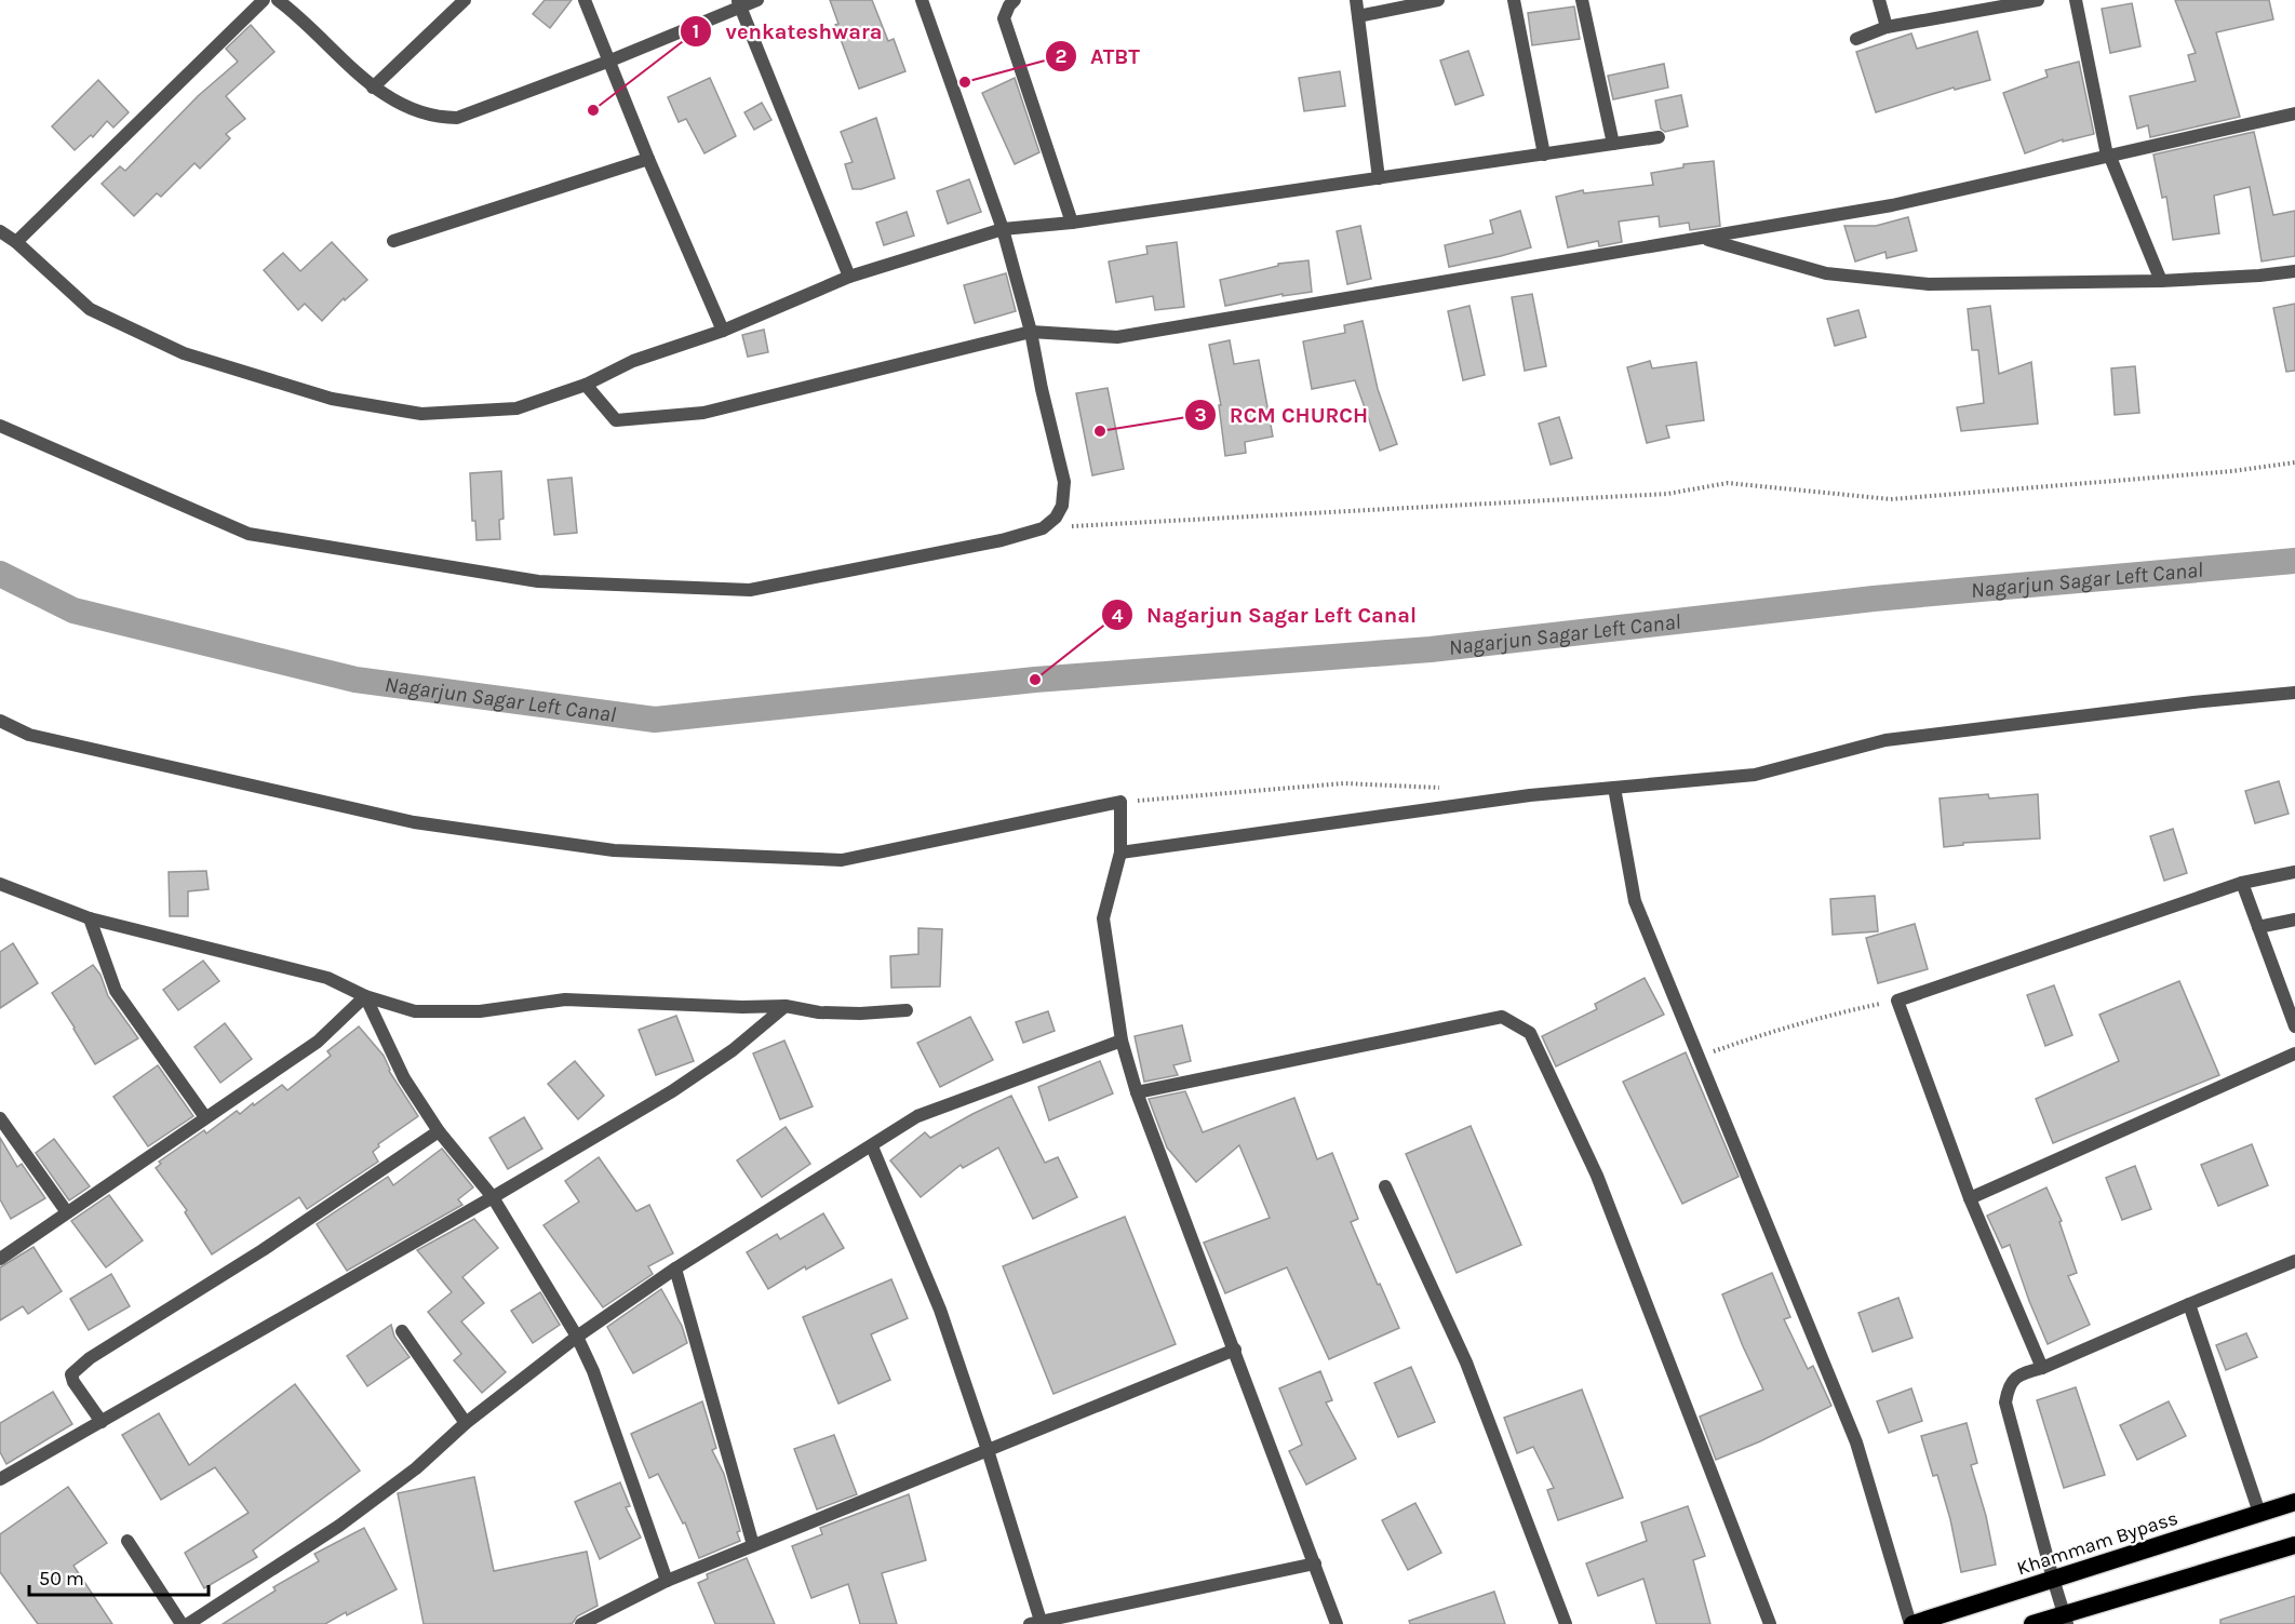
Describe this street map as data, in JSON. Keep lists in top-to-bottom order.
{
  "streets": {
    "highway": ["Khammam Bypass"]
  },
  "water": ["Nagarjun Sagar Left Canal"],
  "places": [
    "ATBT",
    "venkateshwara",
    "RCM CHURCH",
    "Nagarjun Sagar Left Canal"
  ],
  "scale_bar": "50 m"
}
